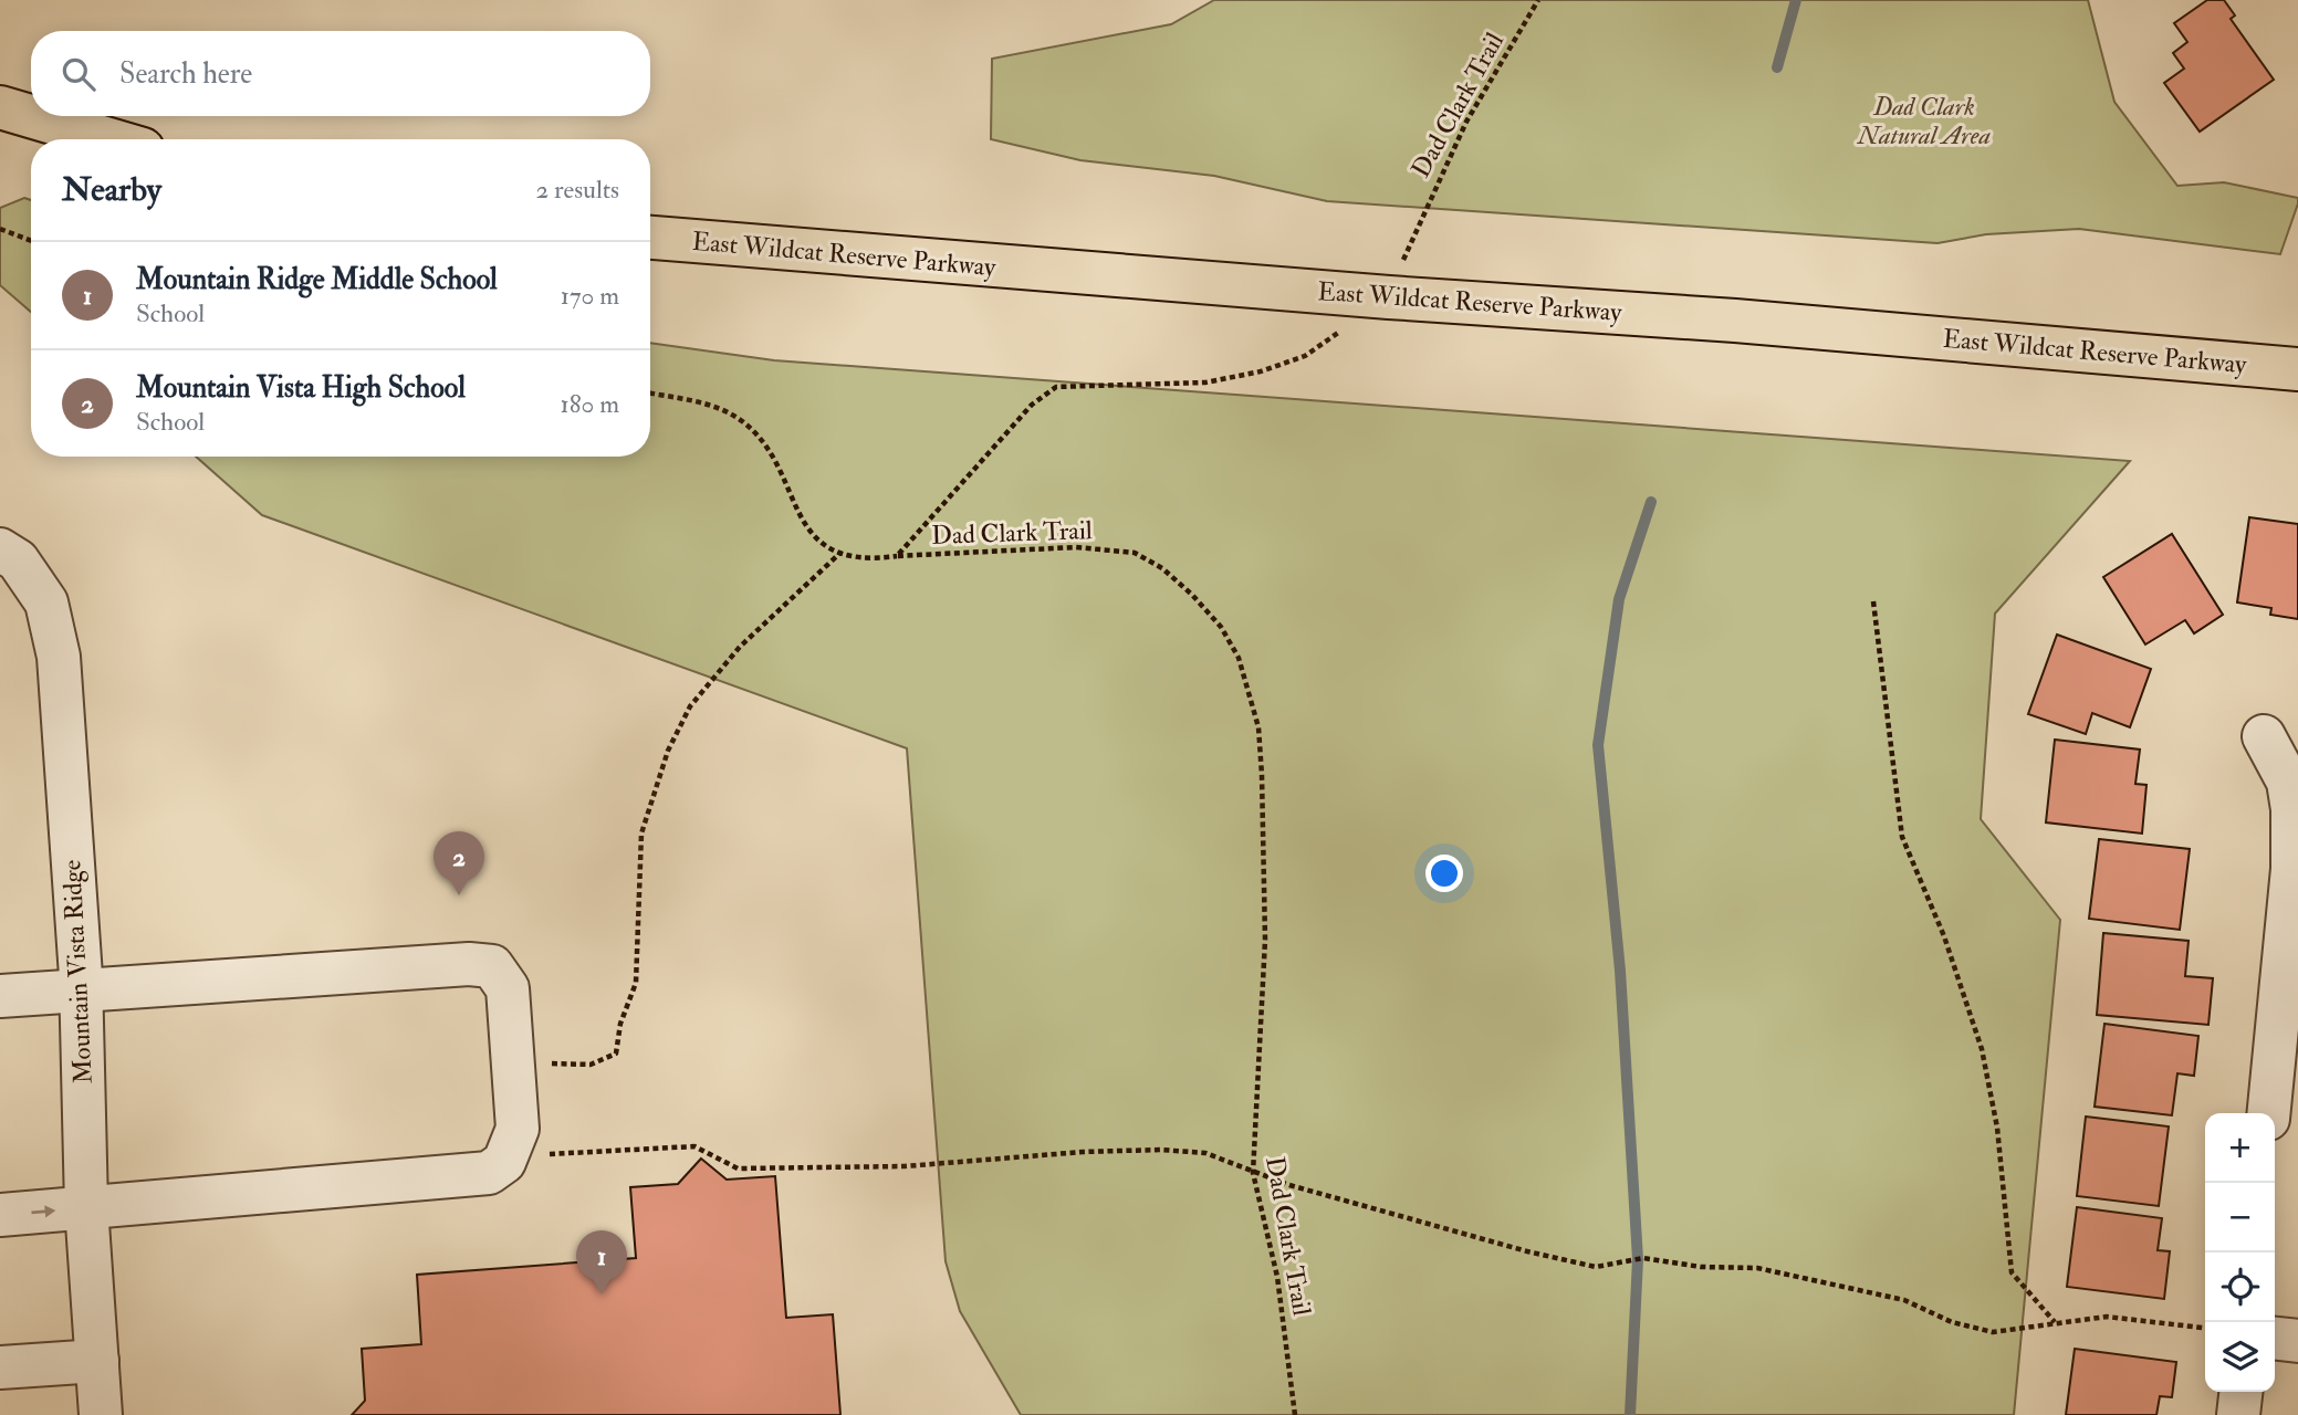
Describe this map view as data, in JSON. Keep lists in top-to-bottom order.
{
  "streets": {
    "main road": ["East Wildcat Reserve Parkway"],
    "street": ["Mountain Vista Ridge"],
    "path": ["Dad Clark Trail"]
  },
  "crossings": [
    ["Dad Clark Trail", "East Wildcat Reserve Parkway"]
  ],
  "parks": ["Dad Clark Natural Area"],
  "page": {
    "search": "Search here",
    "heading": ["Nearby", "2 results"],
    "list": [
      {
        "mark": "1",
        "name": "Mountain Ridge Middle School",
        "note": "School",
        "value": "170 m"
      },
      {
        "mark": "2",
        "name": "Mountain Vista High School",
        "note": "School",
        "value": "180 m"
      }
    ],
    "pins": ["2", "1"],
    "map_buttons": ["+", "−"]
  }
}
